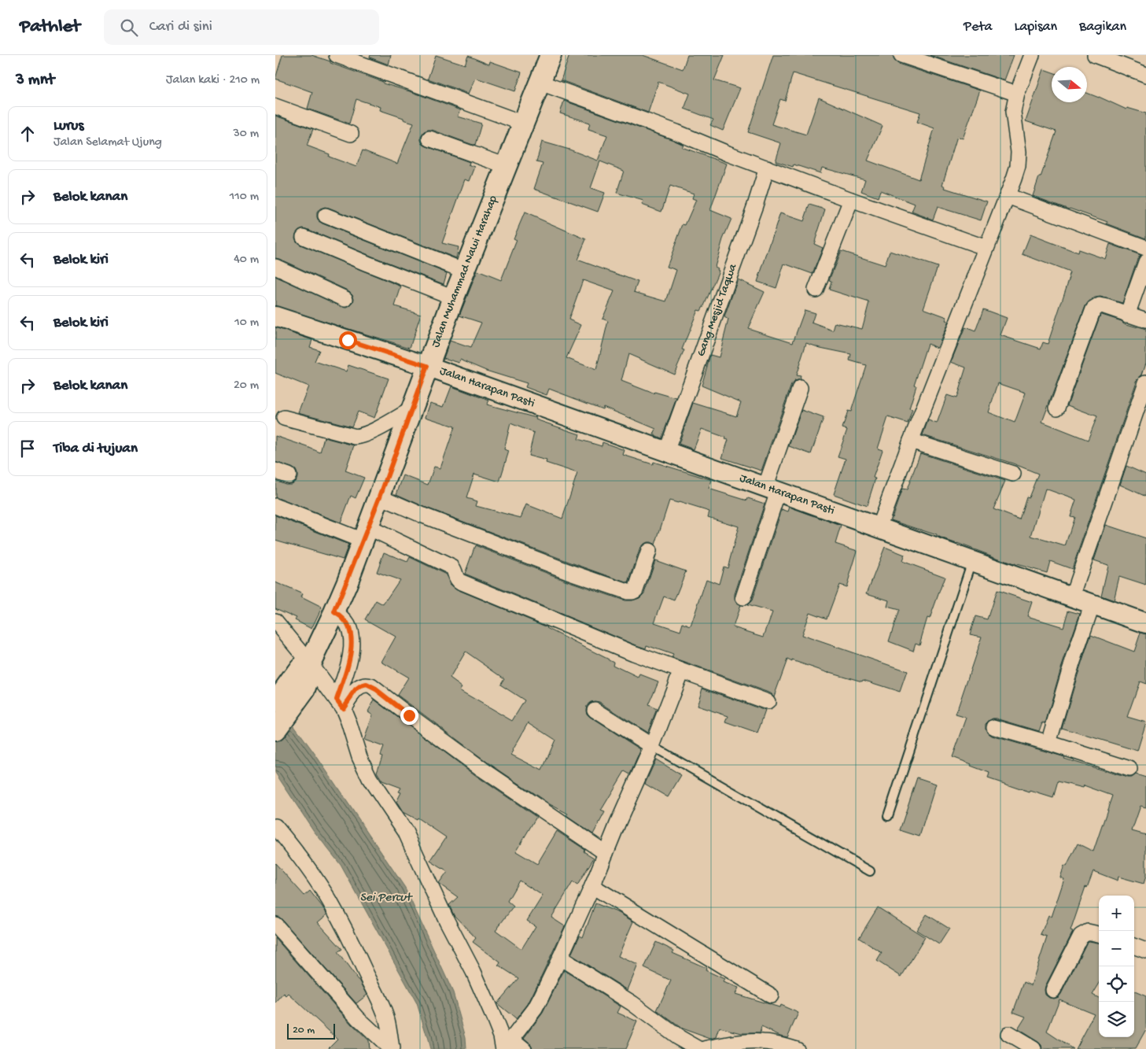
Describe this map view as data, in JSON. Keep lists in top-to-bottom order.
{
  "streets": {
    "main road": ["Jalan Muhammad Nawi Harahap"],
    "street": ["Gang Mesjid Taqwa", "Jalan Harapan Pasti"]
  },
  "crossings": [
    ["Jalan Muhammad Nawi Harahap", "Jalan Harapan Pasti"],
    ["Gang Mesjid Taqwa", "Jalan Harapan Pasti"]
  ],
  "water": ["Sei Percut"],
  "scale_bar": "20 m",
  "north": "right",
  "page": {
    "header": "Pathlet",
    "search": "Cari di sini",
    "nav": ["Peta", "Lapisan", "Bagikan"],
    "heading": ["3 mnt", "Jalan kaki · 210 m"],
    "list": [
      ["Lurus", "Jalan Selamat Ujung", "30 m"],
      ["Belok kanan", "110 m"],
      ["Belok kiri", "40 m"],
      ["Belok kiri", "10 m"],
      ["Belok kanan", "20 m"],
      "Tiba di tujuan"
    ],
    "map_buttons": ["+", "−"],
    "scale": "20 m"
  }
}
